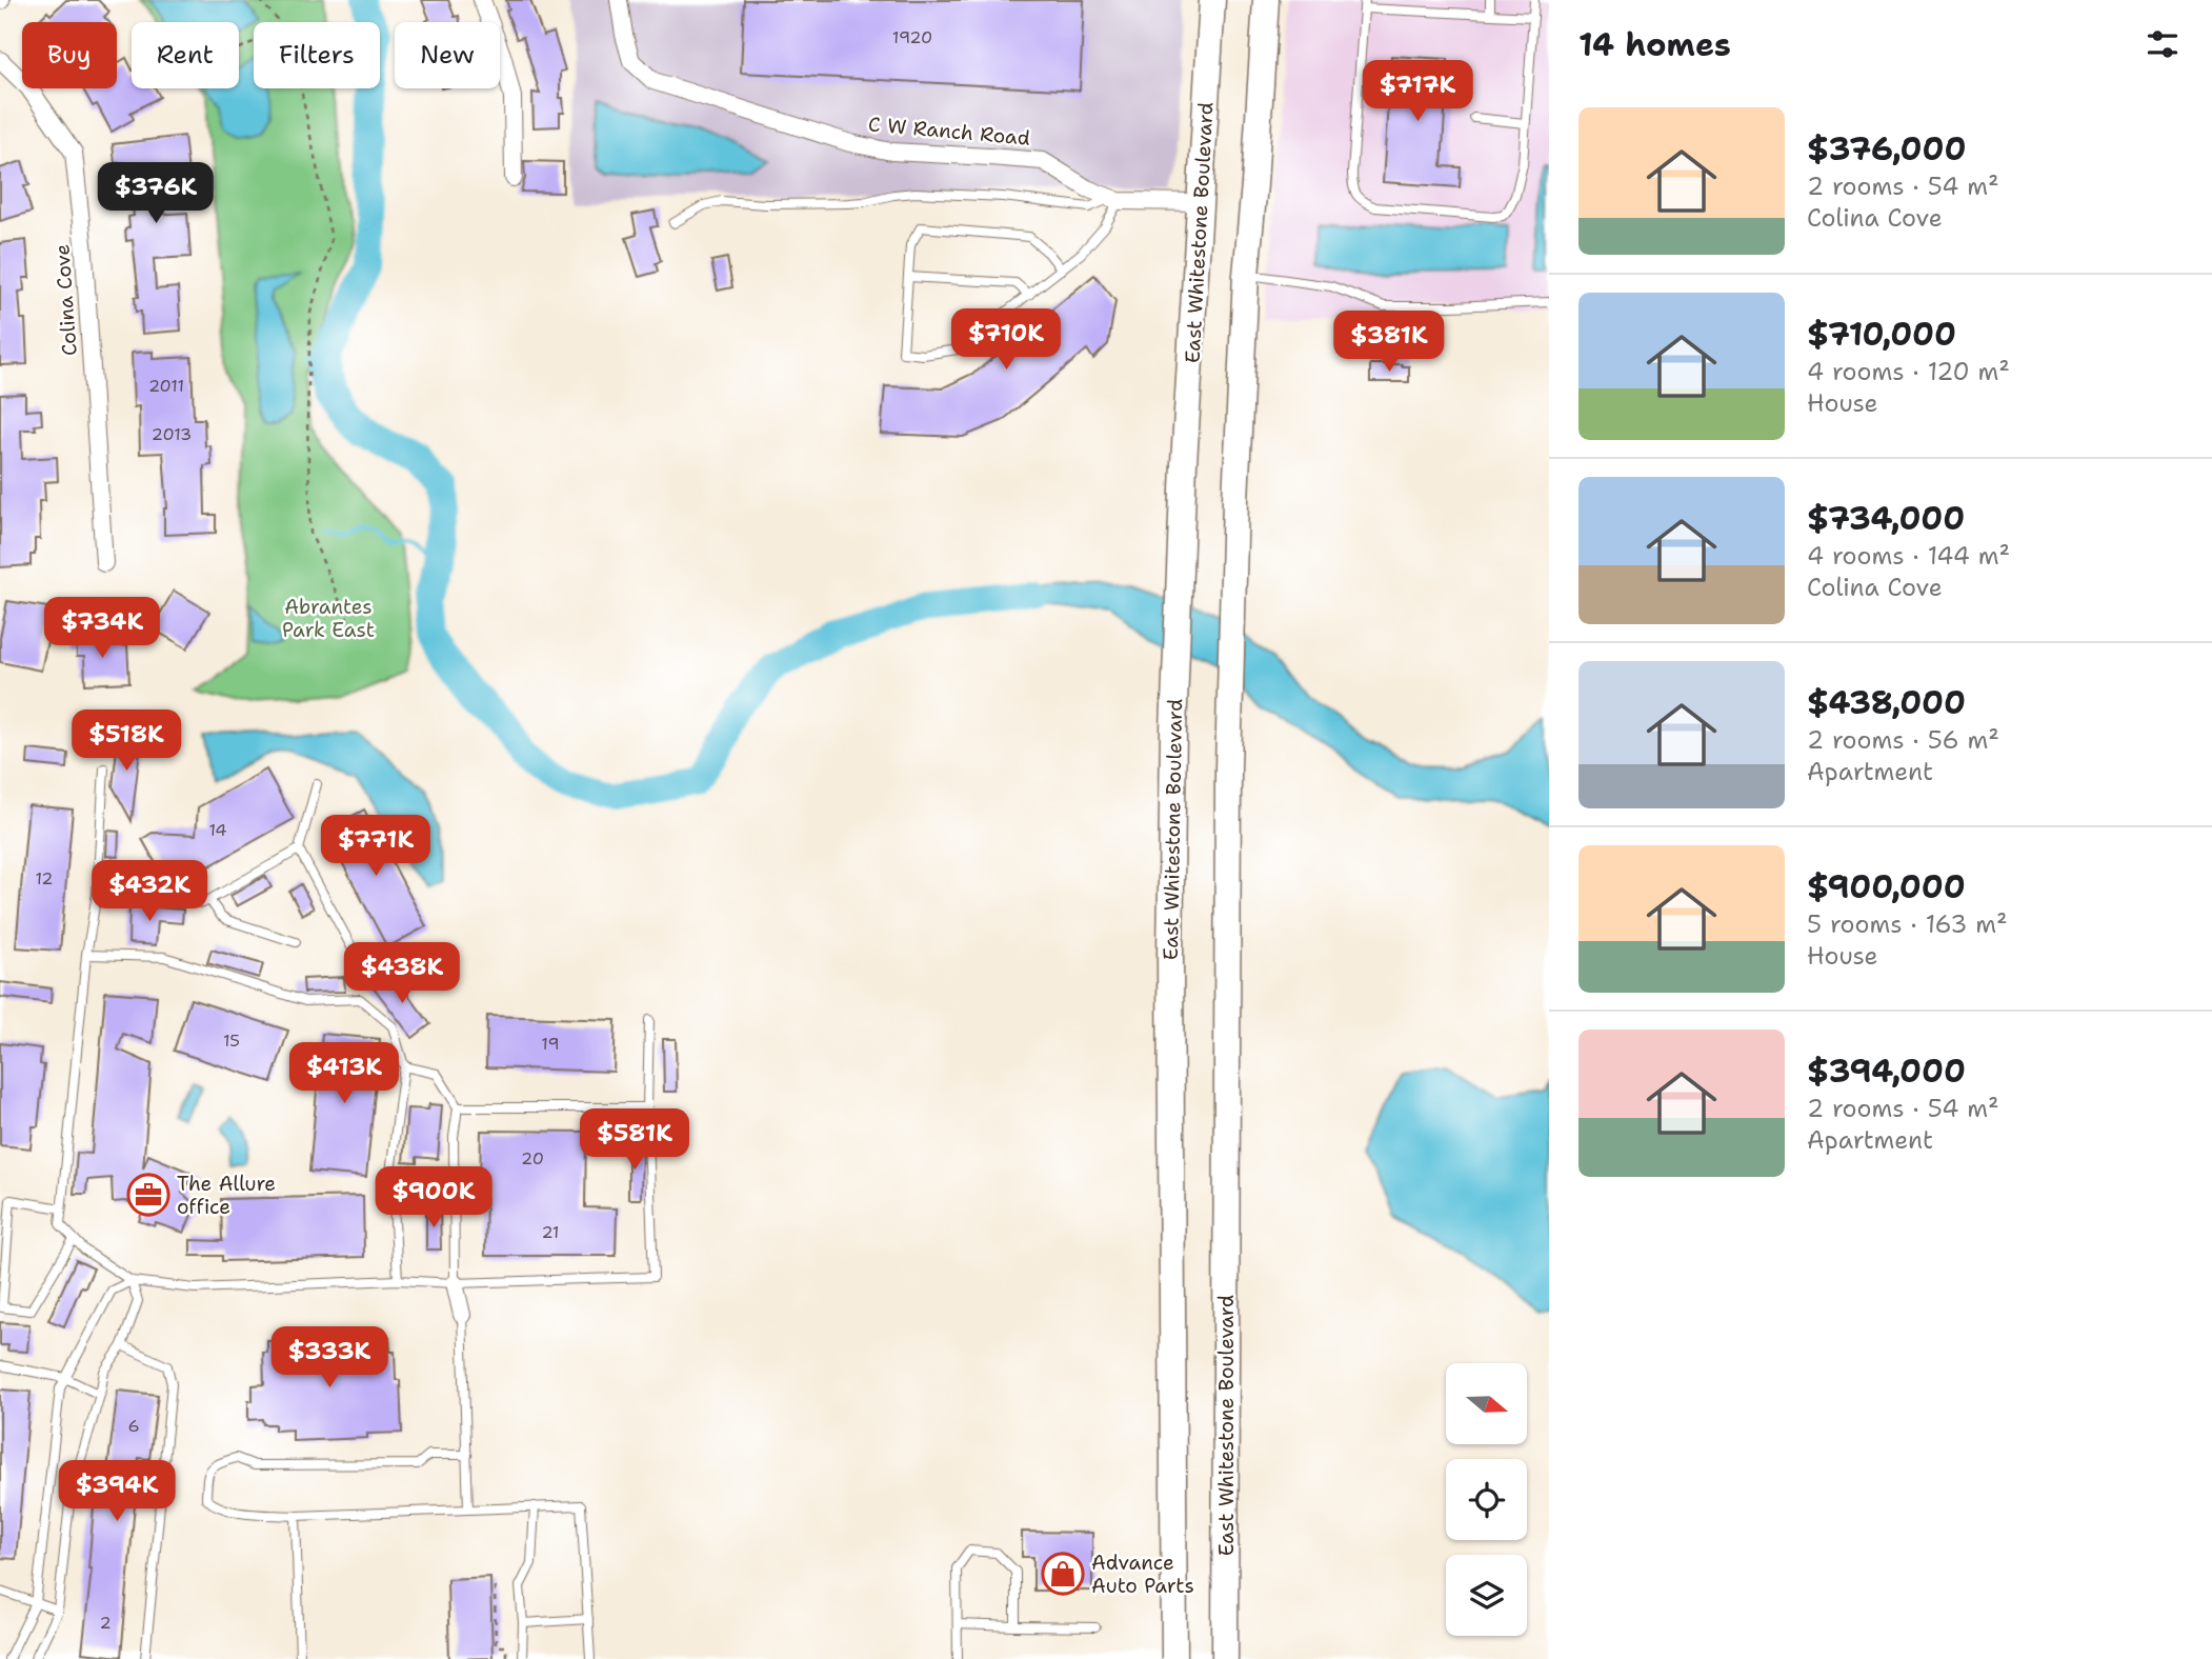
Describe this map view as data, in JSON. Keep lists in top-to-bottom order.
{
  "streets": {
    "main road": ["East Whitestone Boulevard"],
    "street": ["C W Ranch Road", "Colina Cove"]
  },
  "crossings": [
    ["C W Ranch Road", "East Whitestone Boulevard"]
  ],
  "parks": ["Abrantes Park East"],
  "places": {
    "office": ["The Allure office"],
    "shop": ["Advance Auto Parts"]
  },
  "house_numbers": [
    "1920",
    "2011",
    "2013",
    "14",
    "12",
    "15",
    "19",
    "20",
    "21",
    "6",
    "2"
  ],
  "north": "right",
  "page": {
    "heading": "14 homes",
    "chip": [
      "Buy",
      "Rent",
      "Filters",
      "New"
    ],
    "price": [
      "$717K",
      "$376K",
      "$710K",
      "$381K",
      "$734K",
      "$518K",
      "$771K",
      "$432K",
      "$438K",
      "$413K",
      "$581K",
      "$900K",
      "$333K",
      "$394K"
    ],
    "list": [
      {
        "name": "$376,000",
        "note": "2 rooms · 54 m² · Colina Cove"
      },
      {
        "name": "$710,000",
        "note": "4 rooms · 120 m² · House"
      },
      {
        "name": "$734,000",
        "note": "4 rooms · 144 m² · Colina Cove"
      },
      {
        "name": "$438,000",
        "note": "2 rooms · 56 m² · Apartment"
      },
      {
        "name": "$900,000",
        "note": "5 rooms · 163 m² · House"
      },
      {
        "name": "$394,000",
        "note": "2 rooms · 54 m² · Apartment"
      }
    ]
  }
}
